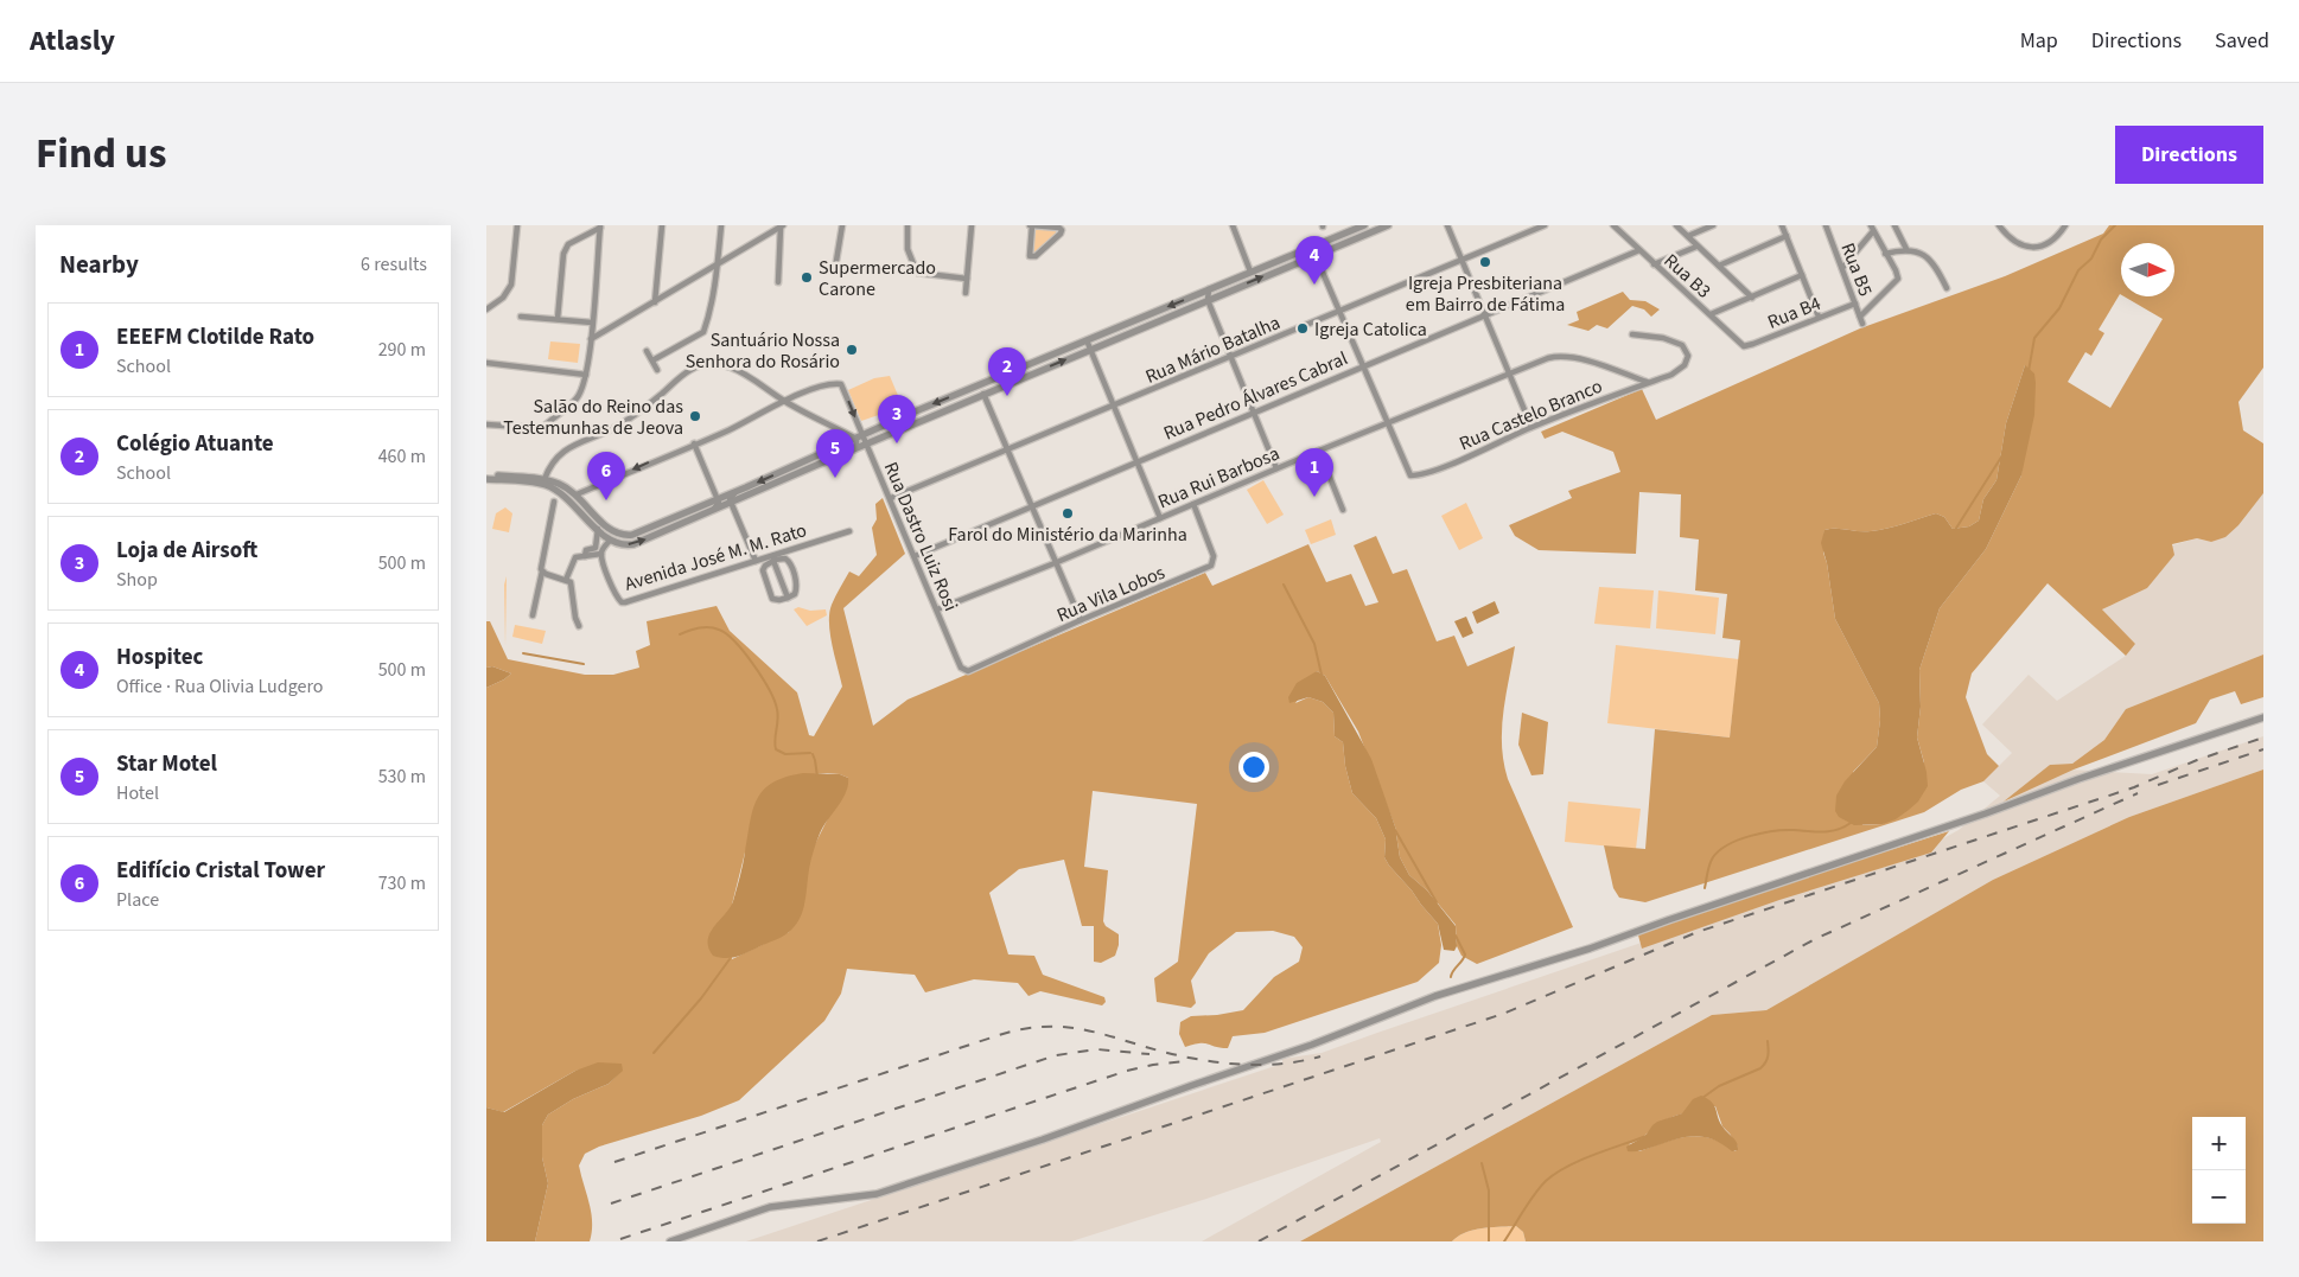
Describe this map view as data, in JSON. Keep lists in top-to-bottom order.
{
  "streets": {
    "street": [
      "Rua B5",
      "Rua B3",
      "Rua B4",
      "Rua Mário Batalha",
      "Rua Pedro Álvares Cabral",
      "Rua Castelo Branco",
      "Rua Rui Barbosa",
      "Rua Dastro Luiz Rosi",
      "Avenida José M. M. Rato",
      "Rua Vila Lobos"
    ]
  },
  "crossings": [
    ["Rua B5", "Rua B4"],
    ["Rua B3", "Rua B4"],
    ["Rua B3", "Rua Pedro Álvares Cabral"],
    ["Rua Mário Batalha", "Rua Dastro Luiz Rosi"],
    ["Rua Pedro Álvares Cabral", "Rua Dastro Luiz Rosi"],
    ["Rua Castelo Branco", "Rua Rui Barbosa"],
    ["Rua Rui Barbosa", "Rua Dastro Luiz Rosi"],
    ["Rua Rui Barbosa", "Rua Vila Lobos"],
    ["Rua Dastro Luiz Rosi", "Rua Vila Lobos"]
  ],
  "places": [
    "Igreja Presbiteriana em Bairro de Fátima",
    "Supermercado Carone",
    "Igreja Catolica",
    "Santuário Nossa Senhora do Rosário",
    "Salão do Reino das Testemunhas de Jeova",
    "Farol do Ministério da Marinha"
  ],
  "north": "right",
  "page": {
    "header": "Atlasly",
    "nav": ["Map", "Directions", "Saved"],
    "title": "Find us",
    "buttons": "Directions",
    "heading": ["Nearby", "6 results"],
    "pins": [
      "4",
      "2",
      "3",
      "5",
      "1",
      "6"
    ],
    "list": [
      {
        "mark": "1",
        "name": "EEEFM Clotilde Rato",
        "note": "School",
        "value": "290 m"
      },
      {
        "mark": "2",
        "name": "Colégio Atuante",
        "note": "School",
        "value": "460 m"
      },
      {
        "mark": "3",
        "name": "Loja de Airsoft",
        "note": "Shop",
        "value": "500 m"
      },
      {
        "mark": "4",
        "name": "Hospitec",
        "note": "Office · Rua Olivia Ludgero",
        "value": "500 m"
      },
      {
        "mark": "5",
        "name": "Star Motel",
        "note": "Hotel",
        "value": "530 m"
      },
      {
        "mark": "6",
        "name": "Edifício Cristal Tower",
        "note": "Place",
        "value": "730 m"
      }
    ],
    "map_buttons": ["+", "−"]
  }
}
